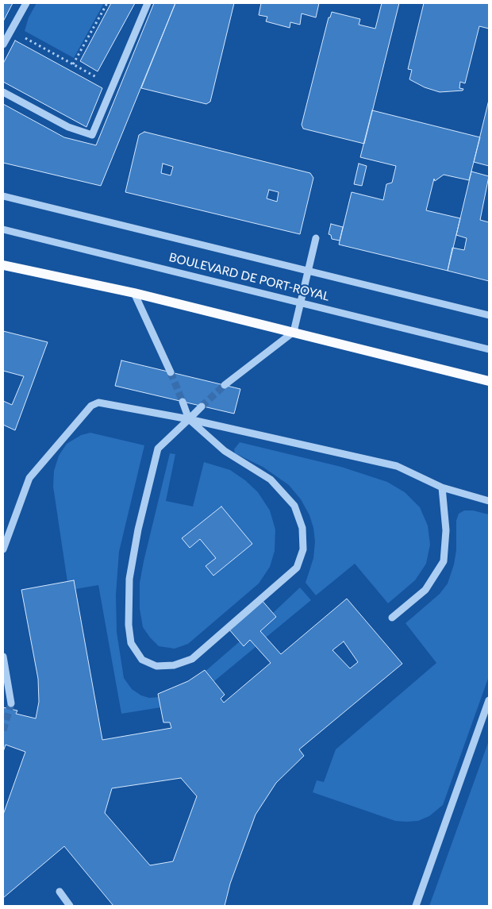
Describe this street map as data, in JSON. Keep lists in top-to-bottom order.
{
  "streets": {
    "street": ["BOULEVARD DE PORT-ROYAL"]
  }
}
